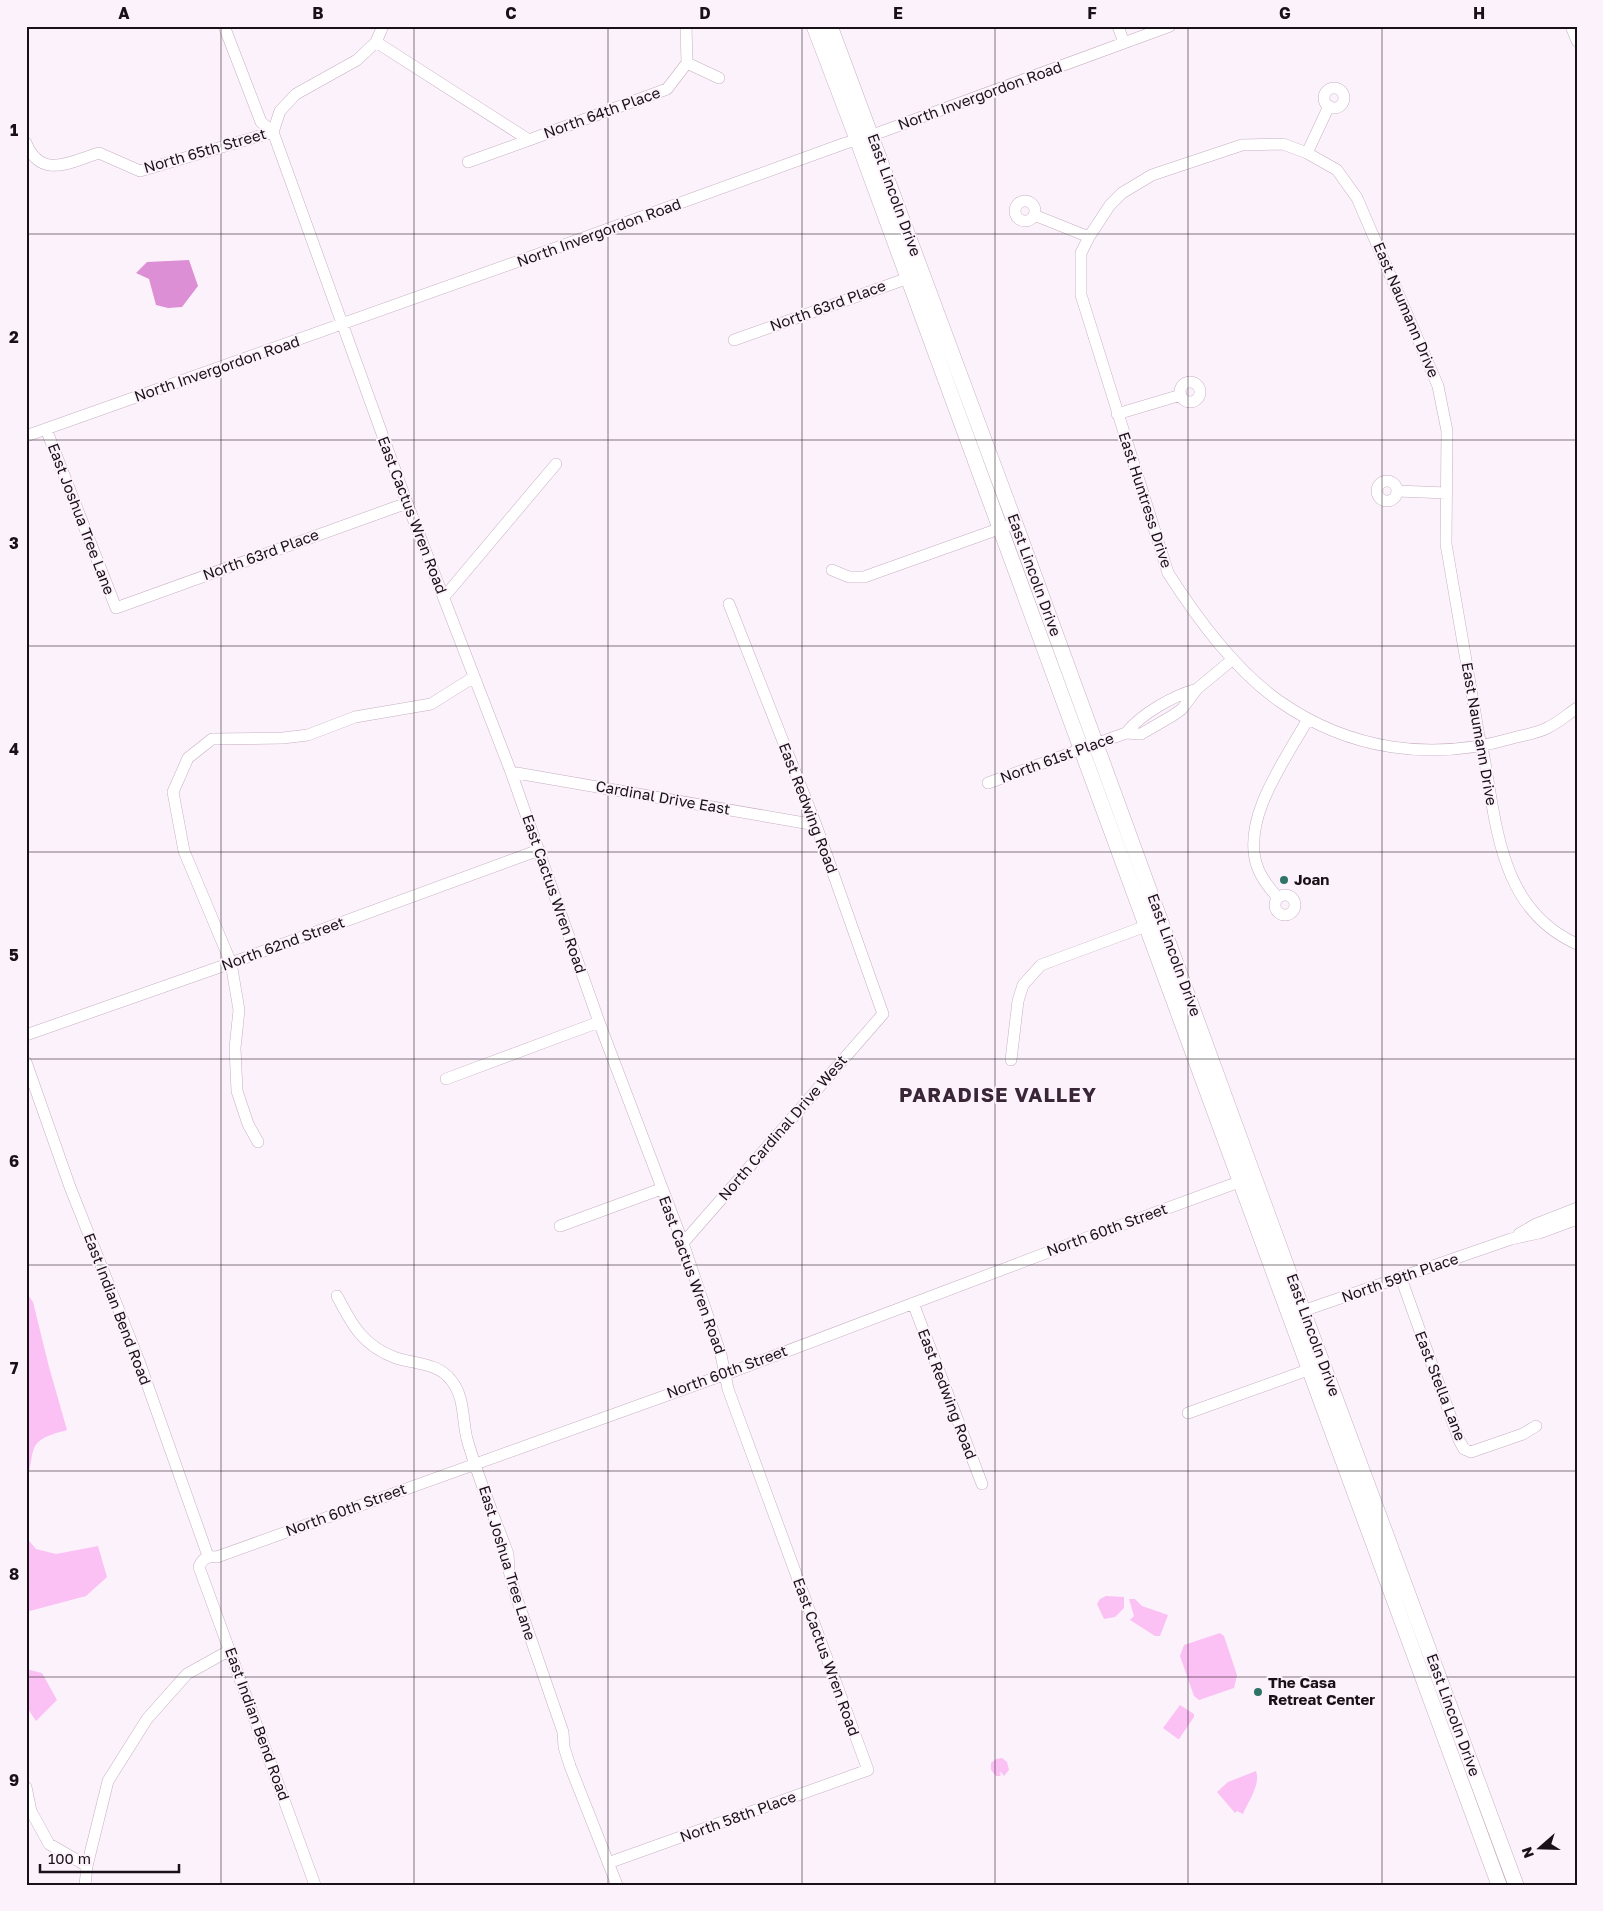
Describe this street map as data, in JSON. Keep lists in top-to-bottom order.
{
  "streets": {
    "main road": ["East Lincoln Drive"],
    "street": [
      "North Invergordon Road",
      "North 64th Place",
      "North 65th Street",
      "North 63rd Place",
      "East Naumann Drive",
      "East Huntress Drive",
      "East Cactus Wren Road",
      "East Joshua Tree Lane",
      "North 61st Place",
      "Cardinal Drive East",
      "East Redwing Road",
      "North 62nd Street",
      "North Cardinal Drive West",
      "North 60th Street",
      "North 59th Place",
      "East Indian Bend Road",
      "East Stella Lane",
      "North 58th Place"
    ]
  },
  "crossings": [
    ["North Invergordon Road", "East Lincoln Drive"],
    ["North Invergordon Road", "East Cactus Wren Road"],
    ["North Invergordon Road", "East Joshua Tree Lane"],
    ["North 64th Place", "North 65th Street"],
    ["North 65th Street", "East Cactus Wren Road"],
    ["East Lincoln Drive", "North 63rd Place"],
    ["East Lincoln Drive", "North 61st Place"],
    ["East Lincoln Drive", "North 60th Street"],
    ["East Lincoln Drive", "North 59th Place"],
    ["North 63rd Place", "East Cactus Wren Road"],
    ["North 63rd Place", "East Joshua Tree Lane"],
    ["East Naumann Drive", "East Huntress Drive"],
    ["East Huntress Drive", "North 61st Place"],
    ["East Cactus Wren Road", "Cardinal Drive East"],
    ["East Cactus Wren Road", "North 62nd Street"],
    ["East Cactus Wren Road", "North Cardinal Drive West"],
    ["East Cactus Wren Road", "North 60th Street"],
    ["East Cactus Wren Road", "North 58th Place"],
    ["East Joshua Tree Lane", "North 60th Street"],
    ["East Joshua Tree Lane", "North 58th Place"],
    ["Cardinal Drive East", "East Redwing Road"],
    ["East Redwing Road", "North Cardinal Drive West"],
    ["East Redwing Road", "North 60th Street"],
    ["North 60th Street", "East Indian Bend Road"],
    ["North 59th Place", "East Stella Lane"]
  ],
  "districts": ["PARADISE VALLEY"],
  "places": ["Joan", "The Casa Retreat Center"],
  "scale_bar": "100 m",
  "north": "left",
  "grid": {
    "columns": [
      "A",
      "B",
      "C",
      "D",
      "E",
      "F",
      "G",
      "H"
    ],
    "rows": [
      "1",
      "2",
      "3",
      "4",
      "5",
      "6",
      "7",
      "8",
      "9"
    ]
  }
}
